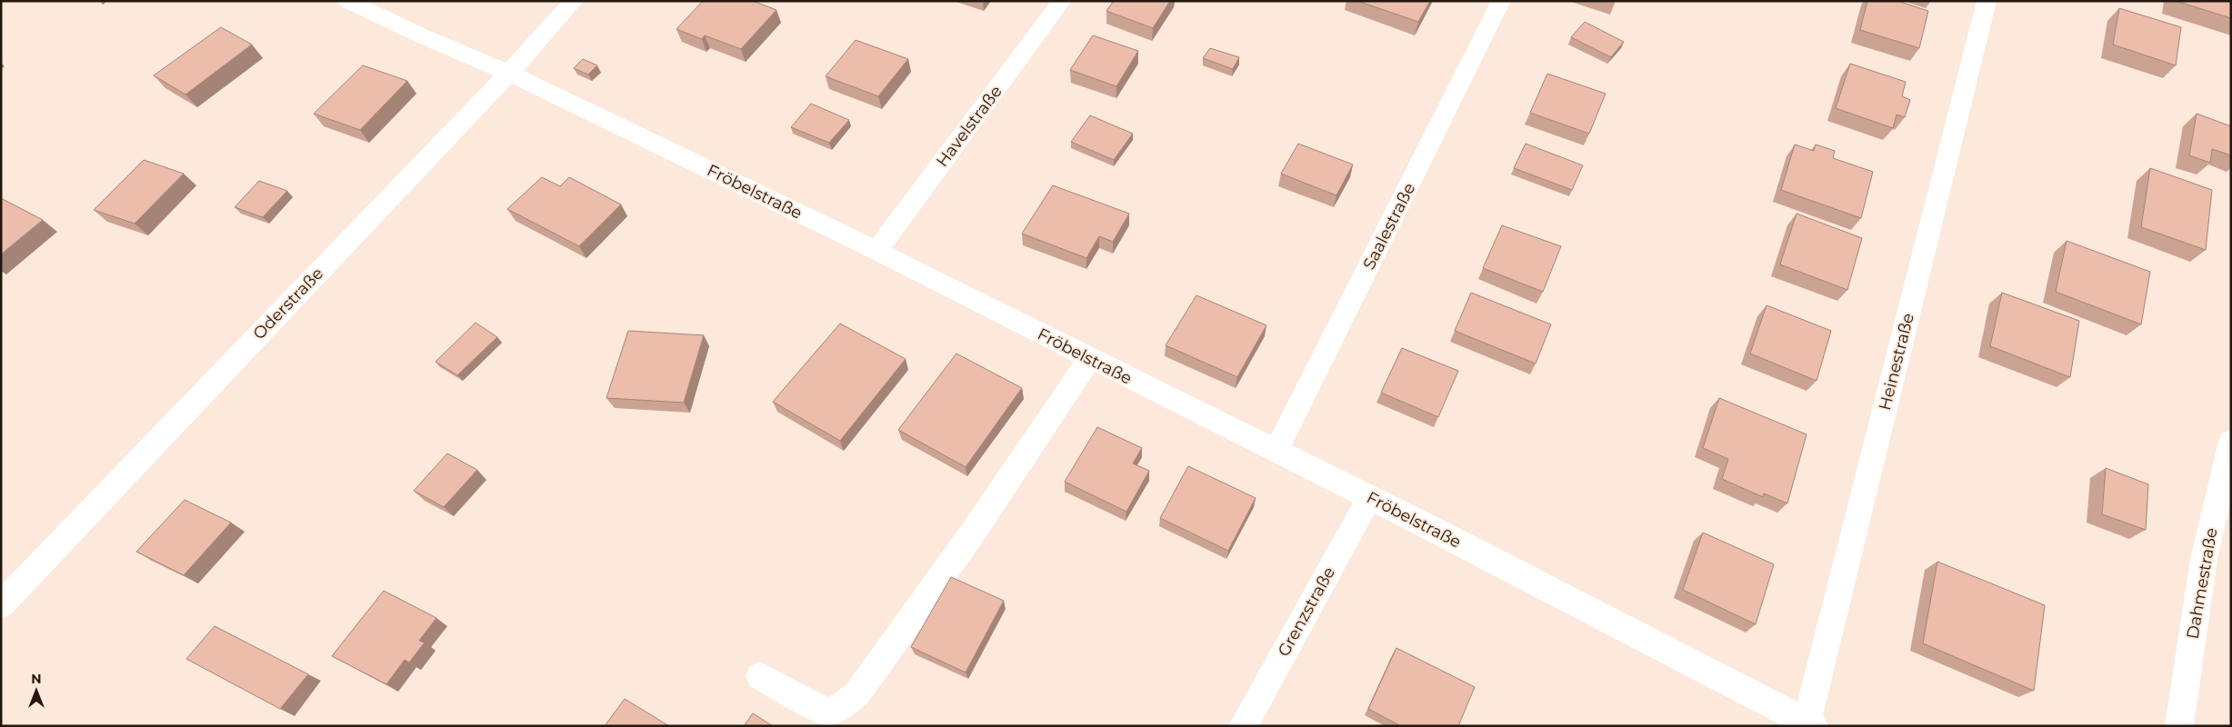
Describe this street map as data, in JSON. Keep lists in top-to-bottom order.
{
  "streets": {
    "street": [
      "Havelstraße",
      "Fröbelstraße",
      "Saalestraße",
      "Oderstraße",
      "Heinestraße",
      "Dahmestraße",
      "Grenzstraße"
    ]
  },
  "crossings": [
    ["Havelstraße", "Fröbelstraße"],
    ["Fröbelstraße", "Saalestraße"],
    ["Fröbelstraße", "Oderstraße"],
    ["Fröbelstraße", "Heinestraße"],
    ["Fröbelstraße", "Grenzstraße"]
  ],
  "north": "top"
}
